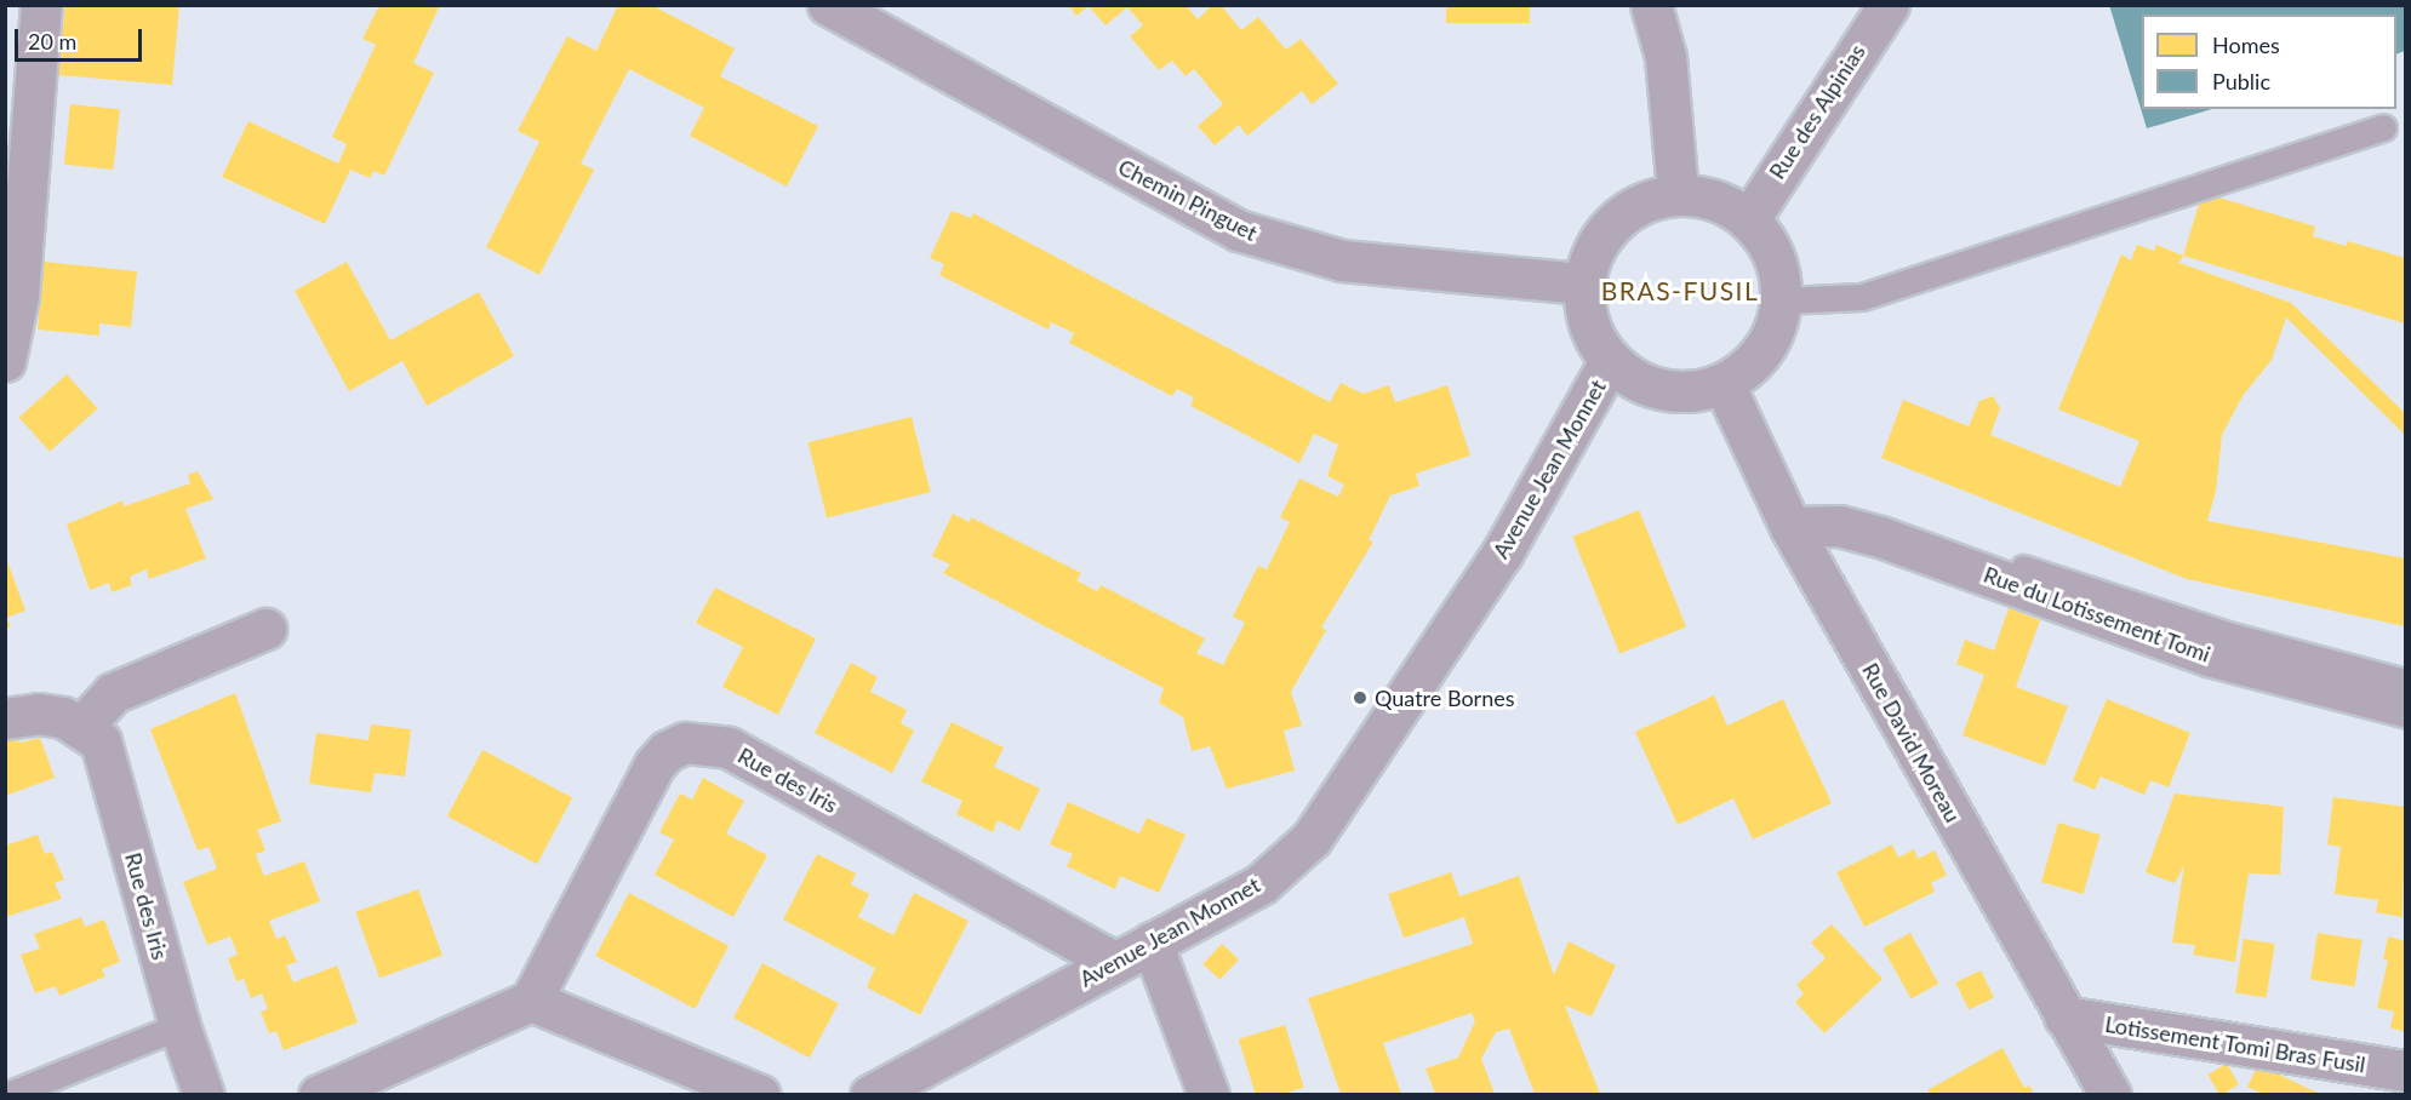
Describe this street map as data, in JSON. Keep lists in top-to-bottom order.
{
  "streets": {
    "street": [
      "Rue des Alpinias",
      "Chemin Pinguet",
      "Avenue Jean Monnet",
      "Rue du Lotissement Tomi",
      "Rue David Moreau",
      "Rue des Iris",
      "Lotissement Tomi Bras Fusil"
    ]
  },
  "crossings": [
    ["Rue des Alpinias", "Chemin Pinguet"],
    ["Rue des Alpinias", "Avenue Jean Monnet"],
    ["Rue des Alpinias", "Rue David Moreau"],
    ["Chemin Pinguet", "Avenue Jean Monnet"],
    ["Chemin Pinguet", "Rue David Moreau"],
    ["Avenue Jean Monnet", "Rue David Moreau"],
    ["Avenue Jean Monnet", "Rue des Iris"],
    ["Rue du Lotissement Tomi", "Rue David Moreau"],
    ["Rue David Moreau", "Lotissement Tomi Bras Fusil"]
  ],
  "districts": ["BRAS-FUSIL"],
  "places": ["Quatre Bornes"],
  "legend": ["Homes", "Public"],
  "scale_bar": "20 m"
}
